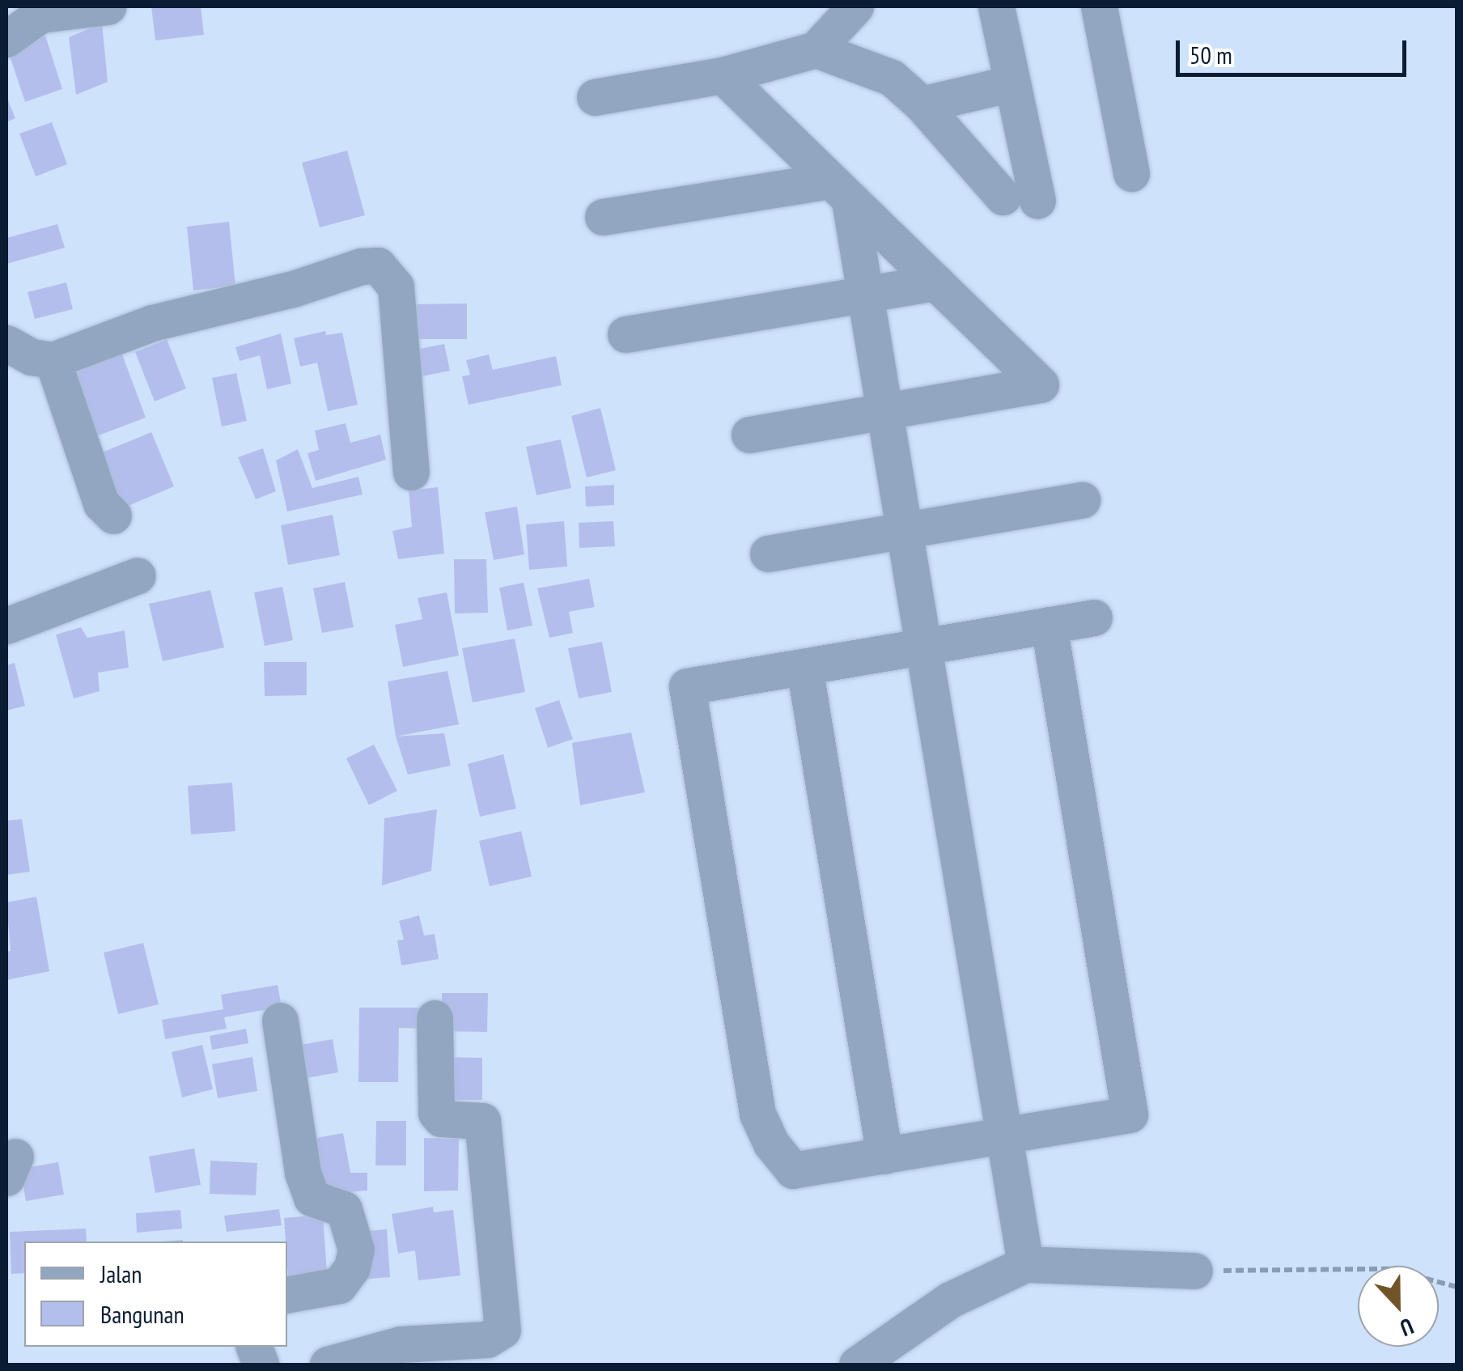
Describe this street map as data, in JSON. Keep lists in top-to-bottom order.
{
  "legend": ["Jalan", "Bangunan"],
  "scale_bar": "50 m",
  "north": "bottom"
}
